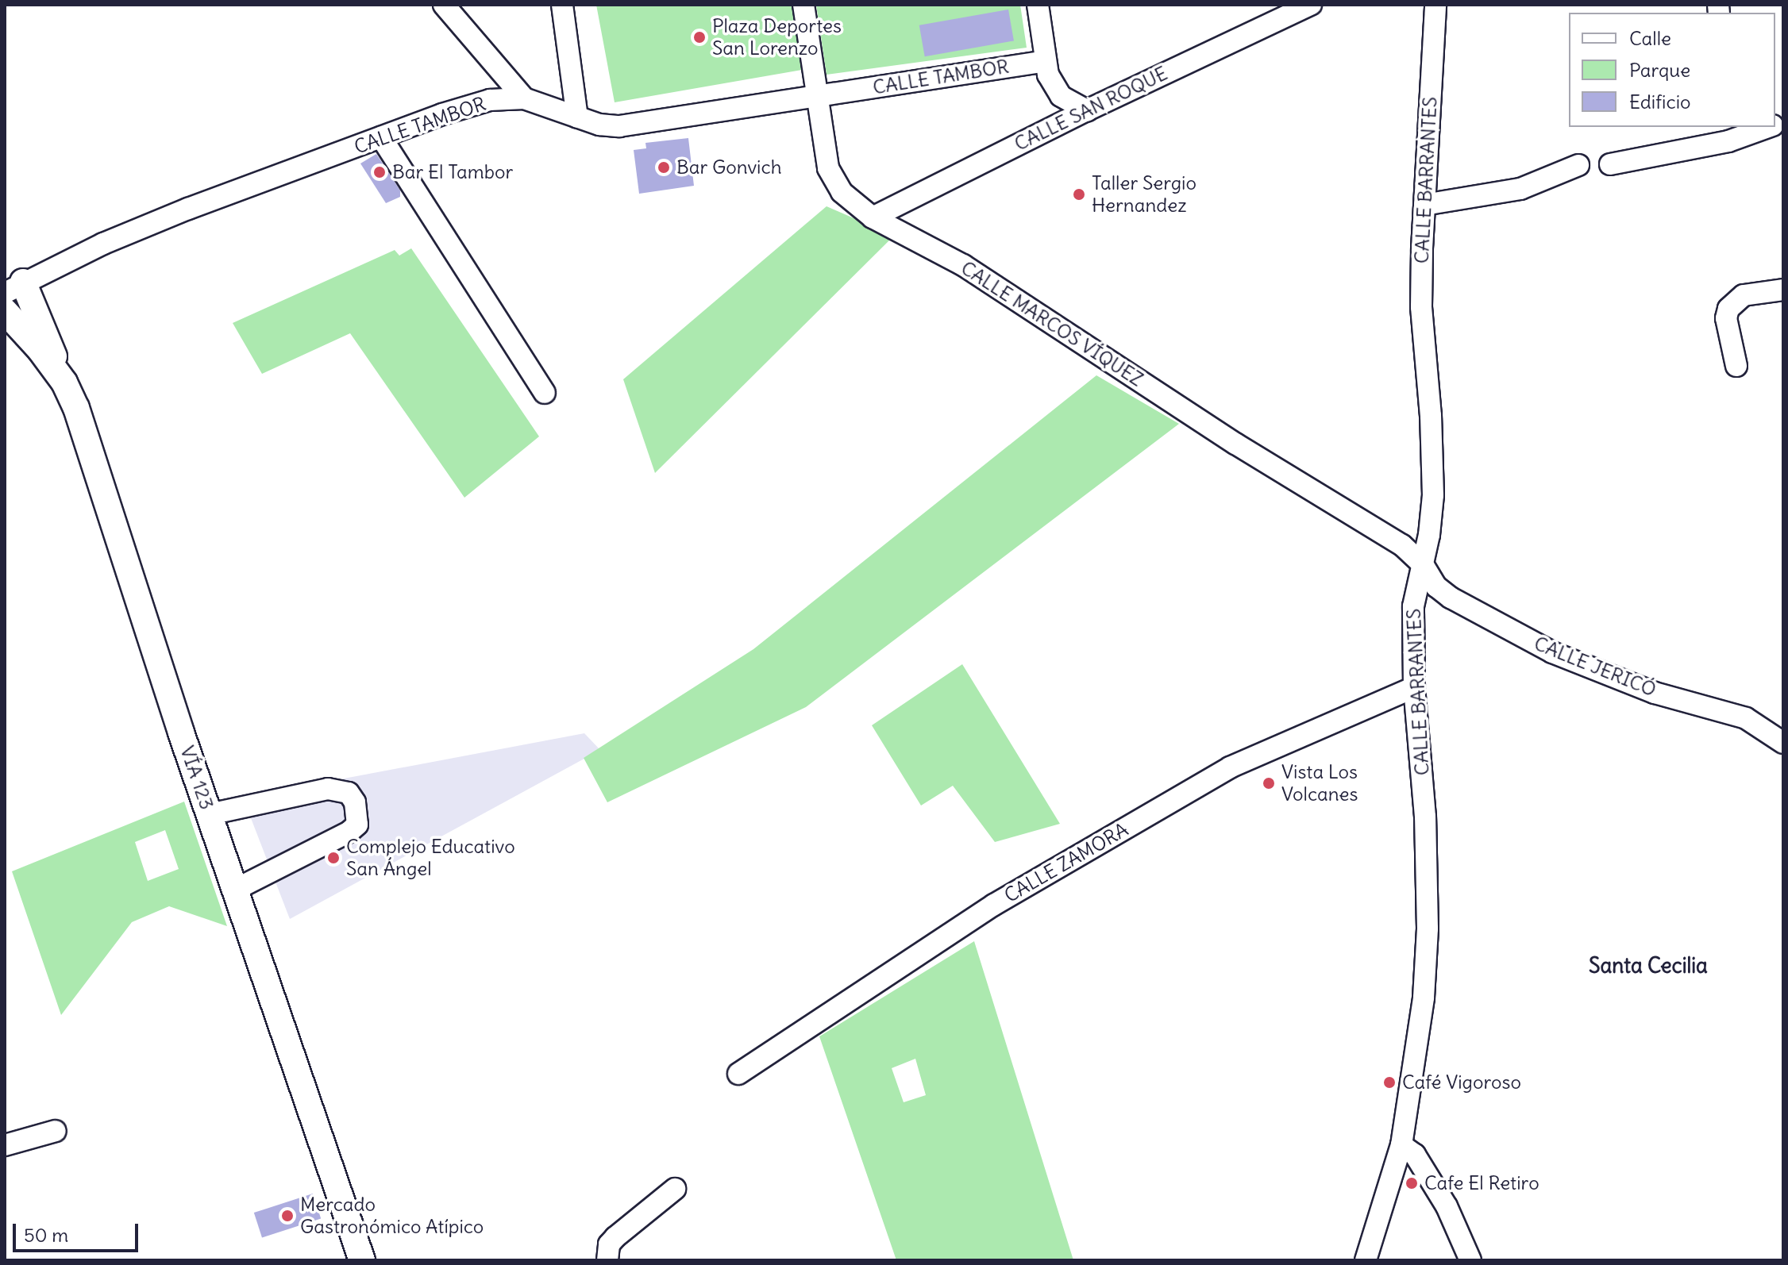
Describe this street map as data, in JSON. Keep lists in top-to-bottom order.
{
  "streets": {
    "main road": ["VÍA 123"],
    "street": [
      "CALLE TAMBOR",
      "CALLE SAN ROQUE",
      "CALLE BARRANTES",
      "CALLE MARCOS VÍQUEZ",
      "CALLE JERICÓ",
      "CALLE ZAMORA"
    ]
  },
  "crossings": [
    ["CALLE TAMBOR", "CALLE MARCOS VÍQUEZ"],
    ["CALLE SAN ROQUE", "CALLE MARCOS VÍQUEZ"],
    ["CALLE BARRANTES", "CALLE MARCOS VÍQUEZ"],
    ["CALLE BARRANTES", "CALLE JERICÓ"],
    ["CALLE BARRANTES", "CALLE ZAMORA"],
    ["CALLE MARCOS VÍQUEZ", "CALLE JERICÓ"]
  ],
  "districts": ["Santa Cecilia"],
  "places": [
    "Plaza Deportes San Lorenzo",
    "Bar Gonvich",
    "Bar El Tambor",
    "Taller Sergio Hernandez",
    "Vista Los Volcanes",
    "Complejo Educativo San Ángel",
    "Café Vigoroso",
    "Cafe El Retiro",
    "Mercado Gastronómico Atípico"
  ],
  "legend": ["Calle", "Parque", "Edificio"],
  "scale_bar": "50 m"
}
